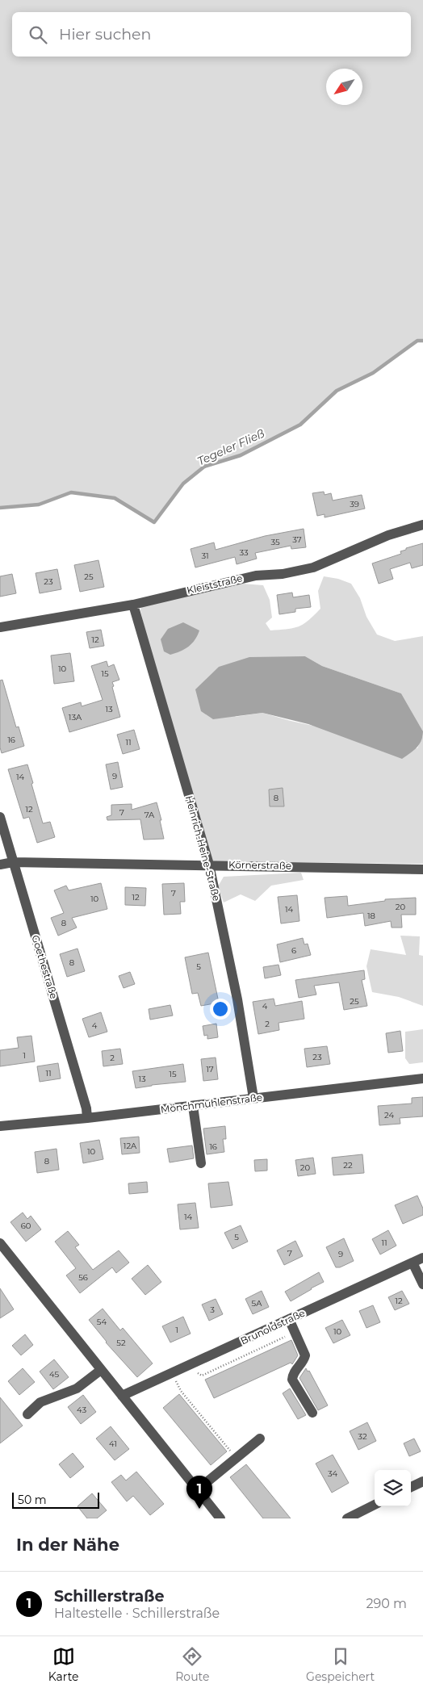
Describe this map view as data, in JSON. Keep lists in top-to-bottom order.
{
  "streets": {
    "street": [
      "Kleiststraße",
      "Heinrich-Heine-Straße",
      "Körnerstraße",
      "Goethestraße",
      "Mönchmühlenstraße",
      "Brunoldstraße"
    ]
  },
  "crossings": [
    ["Kleiststraße", "Heinrich-Heine-Straße"],
    ["Heinrich-Heine-Straße", "Körnerstraße"],
    ["Heinrich-Heine-Straße", "Mönchmühlenstraße"],
    ["Körnerstraße", "Goethestraße"],
    ["Goethestraße", "Mönchmühlenstraße"]
  ],
  "water": ["Tegeler Fließ"],
  "house_numbers": [
    "39",
    "37",
    "35",
    "33",
    "31",
    "25",
    "23",
    "12",
    "10",
    "15",
    "13",
    "13A",
    "16",
    "11",
    "9",
    "14",
    "8",
    "12",
    "7",
    "7A",
    "7",
    "12",
    "10",
    "20",
    "14",
    "18",
    "8",
    "6",
    "8",
    "5",
    "25",
    "4",
    "2",
    "4",
    "1",
    "23",
    "2",
    "17",
    "11",
    "15",
    "13",
    "24",
    "12A",
    "16",
    "10",
    "8",
    "22",
    "20",
    "14",
    "60",
    "5",
    "11",
    "7",
    "9",
    "56",
    "12",
    "5A",
    "3",
    "54",
    "1",
    "10",
    "52",
    "45",
    "43",
    "32",
    "41",
    "34"
  ],
  "scale_bar": "50 m",
  "north": "bottom left",
  "page": {
    "search": "Hier suchen",
    "pins": "1",
    "scale": "50 m",
    "heading": "In der Nähe",
    "list": [
      {
        "mark": "1",
        "name": "Schillerstraße",
        "note": "Haltestelle · Schillerstraße",
        "value": "290 m"
      }
    ],
    "nav": ["Karte", "Route", "Gespeichert"]
  }
}
